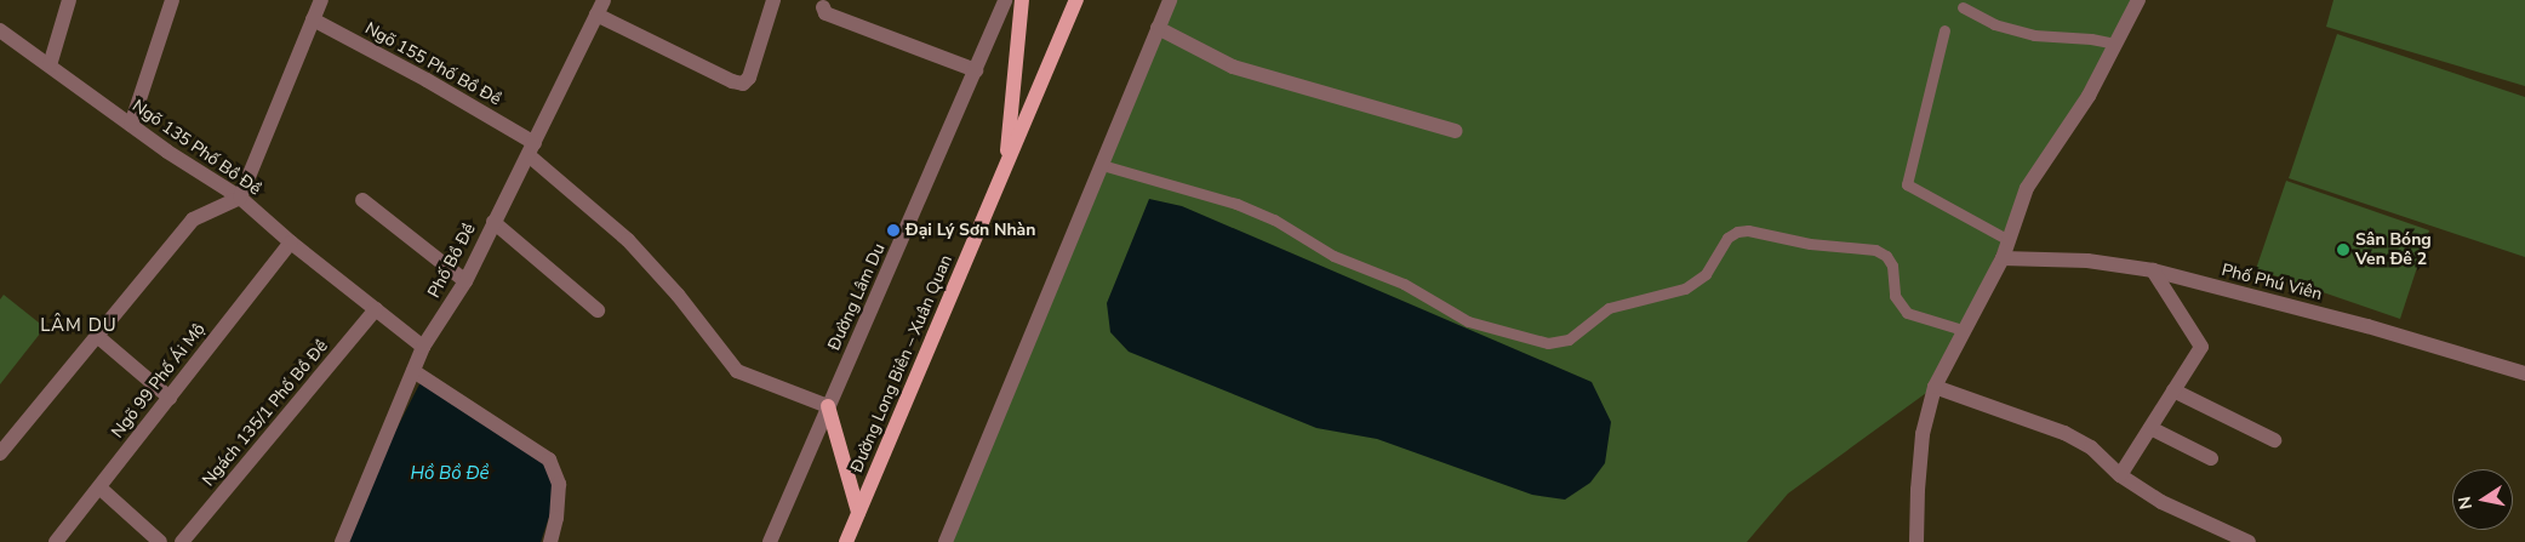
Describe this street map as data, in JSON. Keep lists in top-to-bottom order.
{
  "streets": {
    "main road": ["Đường Long Biên – Xuân Quan"],
    "street": [
      "Ngõ 155 Phố Bồ Đề",
      "Ngõ 135 Phố Bồ Đề",
      "Phố Bồ Đề",
      "Phố Phú Viên",
      "Đường Lâm Du",
      "Ngõ 99 Phố Ái Mộ",
      "Ngách 135/1 Phố Bồ Đề"
    ]
  },
  "crossings": [
    ["Ngõ 155 Phố Bồ Đề", "Phố Bồ Đề"],
    ["Ngõ 155 Phố Bồ Đề", "Đường Lâm Du"],
    ["Ngõ 135 Phố Bồ Đề", "Phố Bồ Đề"],
    ["Ngõ 135 Phố Bồ Đề", "Ngõ 99 Phố Ái Mộ"],
    ["Ngõ 135 Phố Bồ Đề", "Ngách 135/1 Phố Bồ Đề"]
  ],
  "districts": ["LÂM DU"],
  "water": ["Hồ Bồ Đề"],
  "places": ["Đại Lý Sơn Nhàn", "Sân Bóng Ven Đê 2"],
  "north": "left"
}
